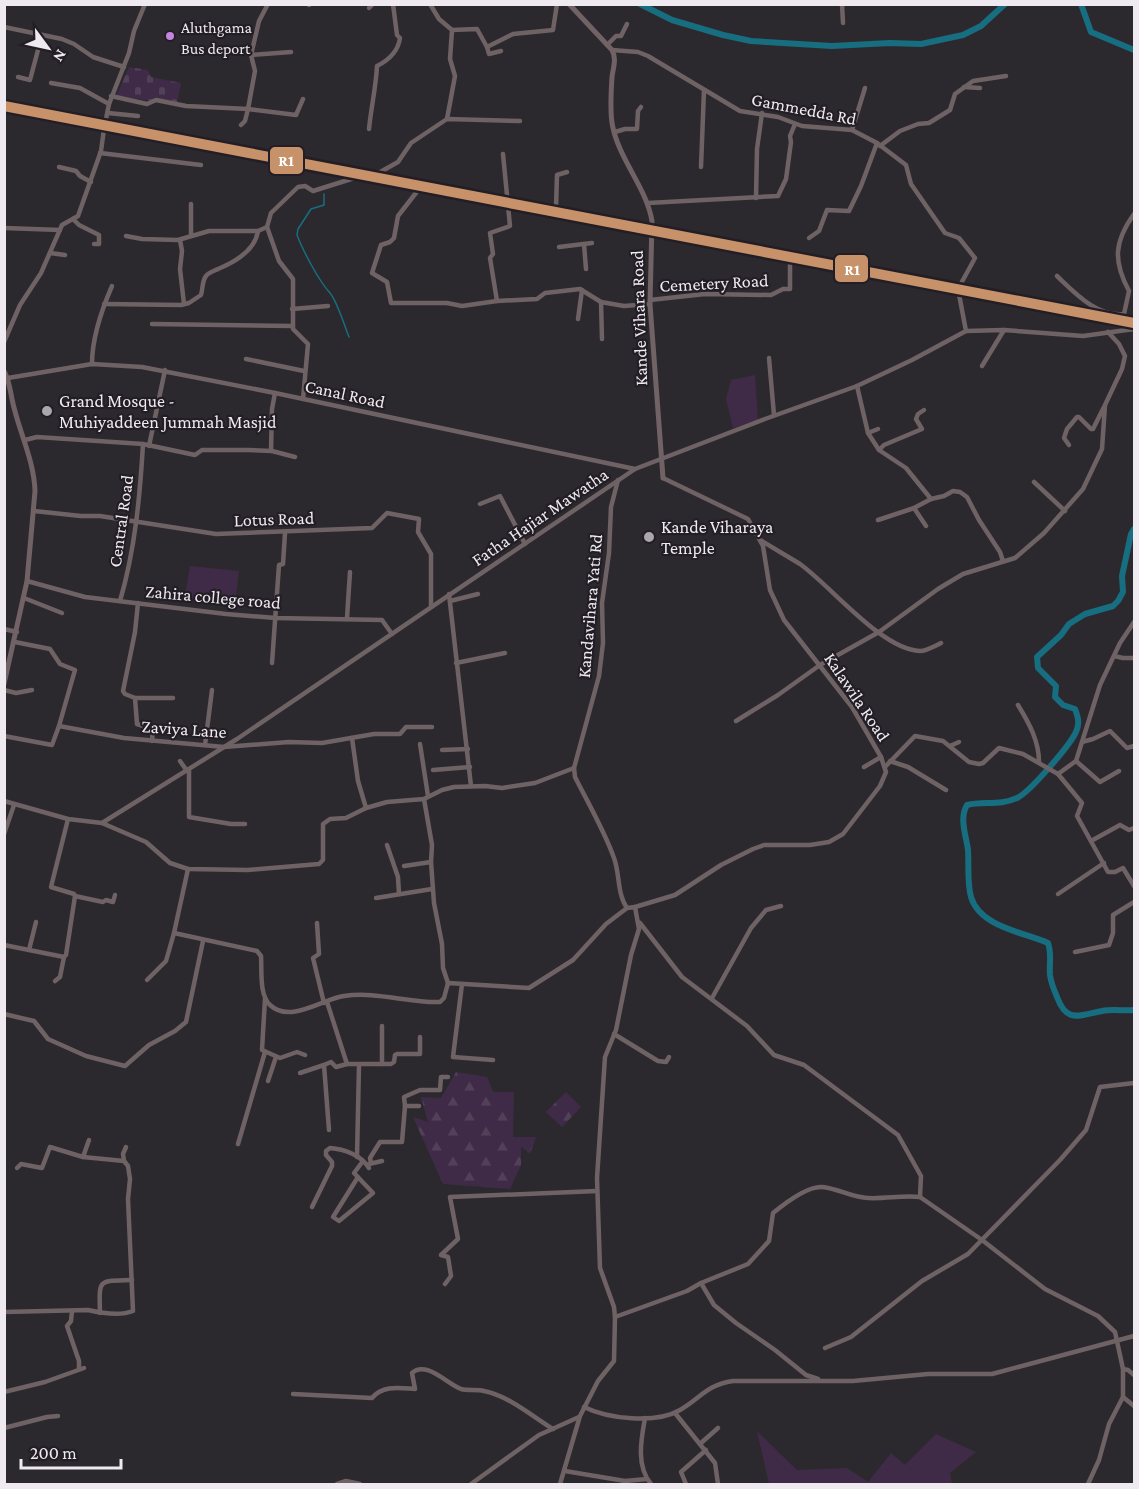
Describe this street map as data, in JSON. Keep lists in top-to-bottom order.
{
  "streets": {
    "main road": ["Kande Vihara Road"],
    "street": [
      "Gammedda Rd",
      "Cemetery Road",
      "Canal Road",
      "Fatha Hajiar Mawatha",
      "Lotus Road",
      "Central Road",
      "Zahira college road",
      "Kandavihara Yati Rd",
      "Kalawila Road",
      "Zaviya Lane"
    ]
  },
  "crossings": [
    ["Gammedda Rd", "Kande Vihara Road"],
    ["Gammedda Rd", "Fatha Hajiar Mawatha"],
    ["Cemetery Road", "Kande Vihara Road"],
    ["Kande Vihara Road", "Fatha Hajiar Mawatha"],
    ["Kande Vihara Road", "Kalawila Road"],
    ["Canal Road", "Fatha Hajiar Mawatha"],
    ["Canal Road", "Central Road"],
    ["Fatha Hajiar Mawatha", "Lotus Road"],
    ["Fatha Hajiar Mawatha", "Zahira college road"],
    ["Fatha Hajiar Mawatha", "Kandavihara Yati Rd"],
    ["Fatha Hajiar Mawatha", "Zaviya Lane"],
    ["Lotus Road", "Central Road"],
    ["Central Road", "Zahira college road"]
  ],
  "places": ["Aluthgama Bus deport", "Grand Mosque - Muhiyaddeen Jummah Masjid", "Kande Viharaya Temple"],
  "lines": ["transit line R1"],
  "scale_bar": "200 m",
  "north": "bottom right"
}
